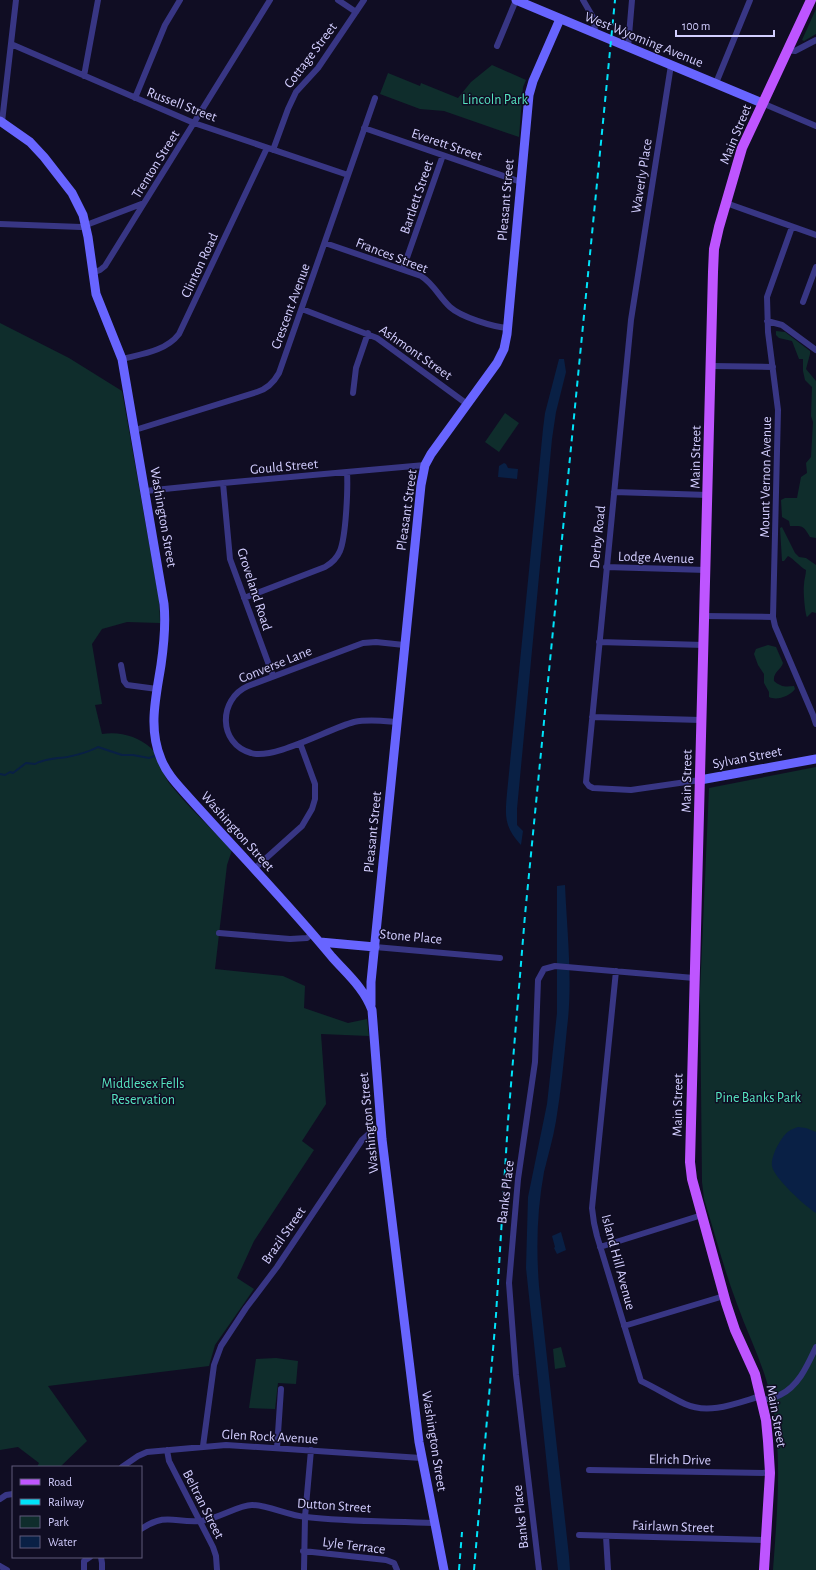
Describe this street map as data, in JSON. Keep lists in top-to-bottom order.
{
  "streets": {
    "main road": [
      "West Wyoming Avenue",
      "Main Street",
      "Pleasant Street",
      "Washington Street",
      "Sylvan Street",
      "Stone Place"
    ],
    "street": [
      "Cottage Street",
      "Russell Street",
      "Everett Street",
      "Trenton Street",
      "Waverly Place",
      "Bartlett Street",
      "Frances Street",
      "Clinton Road",
      "Crescent Avenue",
      "Ashmont Street",
      "Gould Street",
      "Mount Vernon Avenue",
      "Derby Road",
      "Lodge Avenue",
      "Groveland Road",
      "Converse Lane",
      "Banks Place",
      "Brazil Street",
      "Island Hill Avenue",
      "Glen Rock Avenue",
      "Elrich Drive",
      "Beltran Street",
      "Dutton Street",
      "Fairlawn Street",
      "Lyle Terrace"
    ]
  },
  "crossings": [
    ["West Wyoming Avenue", "Main Street"],
    ["West Wyoming Avenue", "Waverly Place"],
    ["West Wyoming Avenue", "Pleasant Street"],
    ["Cottage Street", "Russell Street"],
    ["Cottage Street", "Clinton Road"],
    ["Russell Street", "Trenton Street"],
    ["Russell Street", "Clinton Road"],
    ["Russell Street", "Crescent Avenue"],
    ["Main Street", "Lodge Avenue"],
    ["Main Street", "Sylvan Street"],
    ["Main Street", "Banks Place"],
    ["Main Street", "Island Hill Avenue"],
    ["Main Street", "Elrich Drive"],
    ["Main Street", "Fairlawn Street"],
    ["Everett Street", "Bartlett Street"],
    ["Everett Street", "Pleasant Street"],
    ["Everett Street", "Crescent Avenue"],
    ["Trenton Street", "Washington Street"],
    ["Waverly Place", "Derby Road"],
    ["Bartlett Street", "Frances Street"],
    ["Pleasant Street", "Frances Street"],
    ["Pleasant Street", "Ashmont Street"],
    ["Pleasant Street", "Gould Street"],
    ["Pleasant Street", "Washington Street"],
    ["Pleasant Street", "Converse Lane"],
    ["Pleasant Street", "Stone Place"],
    ["Frances Street", "Crescent Avenue"],
    ["Clinton Road", "Washington Street"],
    ["Crescent Avenue", "Ashmont Street"],
    ["Crescent Avenue", "Washington Street"],
    ["Gould Street", "Washington Street"],
    ["Gould Street", "Groveland Road"],
    ["Washington Street", "Stone Place"],
    ["Washington Street", "Brazil Street"],
    ["Washington Street", "Glen Rock Avenue"],
    ["Washington Street", "Dutton Street"],
    ["Derby Road", "Lodge Avenue"],
    ["Derby Road", "Sylvan Street"],
    ["Groveland Road", "Converse Lane"],
    ["Banks Place", "Island Hill Avenue"],
    ["Brazil Street", "Glen Rock Avenue"],
    ["Glen Rock Avenue", "Beltran Street"],
    ["Beltran Street", "Dutton Street"]
  ],
  "parks": ["Lincoln Park", "Middlesex Fells Reservation", "Pine Banks Park"],
  "legend": [
    "Road",
    "Railway",
    "Park",
    "Water"
  ],
  "scale_bar": "100 m"
}
